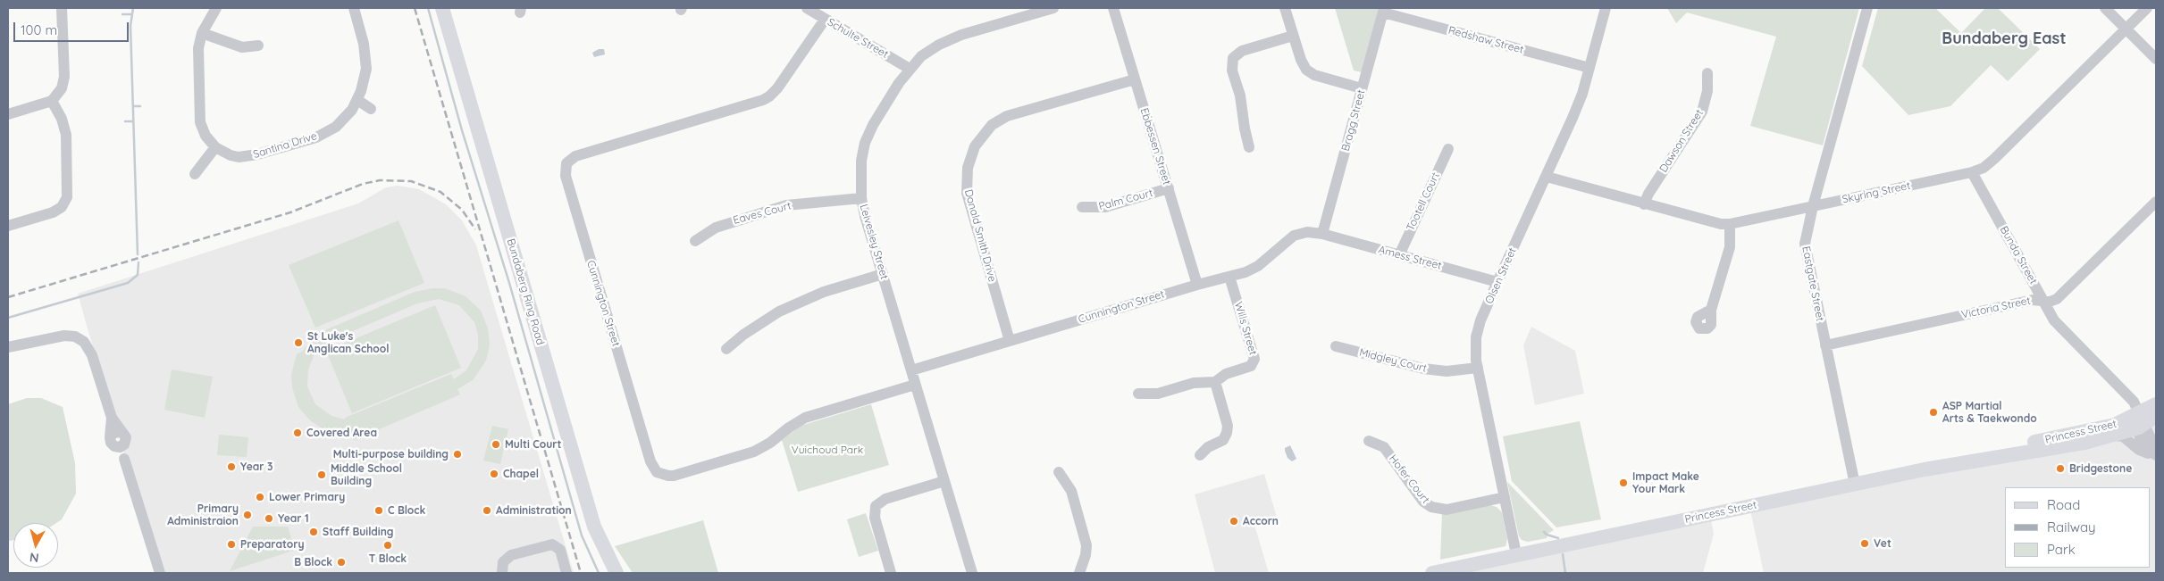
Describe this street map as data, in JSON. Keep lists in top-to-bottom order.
{
  "streets": {
    "main road": ["Bundaberg Ring Road", "Princess Street"],
    "street": [
      "Schulte Street",
      "Redshaw Street",
      "Bragg Street",
      "Dawson Street",
      "Santina Drive",
      "Ebbessen Street",
      "Skyring Street",
      "Palm Court",
      "Tootell Court",
      "Eaves Court",
      "Donald Smith Drive",
      "Leivesley Street",
      "Bunda Street",
      "Amess Street",
      "Olsen Street",
      "Eastgate Street",
      "Cunnington Street",
      "Victoria Street",
      "Wills Street",
      "Midgley Court",
      "Hofer Court"
    ]
  },
  "crossings": [
    ["Schulte Street", "Leivesley Street"],
    ["Schulte Street", "Cunnington Street"],
    ["Redshaw Street", "Bragg Street"],
    ["Redshaw Street", "Olsen Street"],
    ["Bragg Street", "Amess Street"],
    ["Bragg Street", "Cunnington Street"],
    ["Dawson Street", "Skyring Street"],
    ["Ebbessen Street", "Palm Court"],
    ["Ebbessen Street", "Donald Smith Drive"],
    ["Ebbessen Street", "Cunnington Street"],
    ["Skyring Street", "Bunda Street"],
    ["Skyring Street", "Olsen Street"],
    ["Skyring Street", "Eastgate Street"],
    ["Tootell Court", "Amess Street"],
    ["Eaves Court", "Leivesley Street"],
    ["Donald Smith Drive", "Cunnington Street"],
    ["Leivesley Street", "Cunnington Street"],
    ["Bunda Street", "Victoria Street"],
    ["Bunda Street", "Princess Street"],
    ["Amess Street", "Olsen Street"],
    ["Amess Street", "Cunnington Street"],
    ["Olsen Street", "Midgley Court"],
    ["Olsen Street", "Princess Street"],
    ["Olsen Street", "Hofer Court"],
    ["Eastgate Street", "Victoria Street"],
    ["Eastgate Street", "Princess Street"],
    ["Cunnington Street", "Wills Street"]
  ],
  "districts": ["Bundaberg East"],
  "parks": ["Vuichoud Park"],
  "places": [
    "St Luke's Anglican School",
    "ASP Martial Arts & Taekwondo",
    "Covered Area",
    "Multi Court",
    "Multi-purpose building",
    "Year 3",
    "Bridgestone",
    "Chapel",
    "Middle School Building",
    "Impact Make Your Mark",
    "Lower Primary",
    "C Block",
    "Administration",
    "Primary Administraion",
    "Year 1",
    "Accorn",
    "Staff Building",
    "Vet",
    "Preparatory",
    "T Block",
    "B Block"
  ],
  "legend": ["Road", "Railway", "Park"],
  "scale_bar": "100 m",
  "north": "bottom"
}
